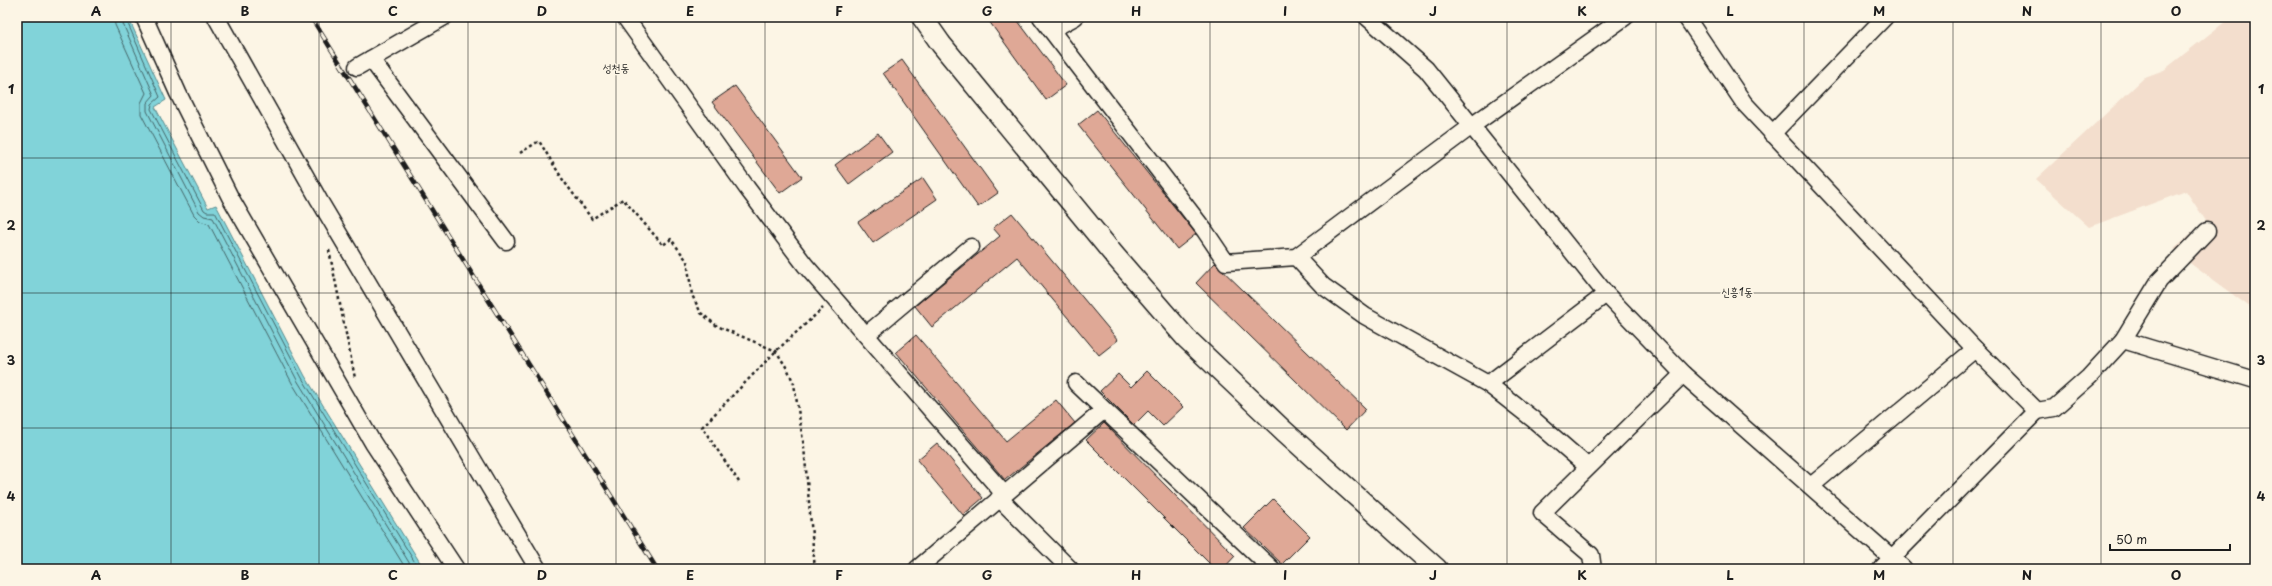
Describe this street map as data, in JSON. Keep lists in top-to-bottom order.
{
  "districts": ["성천동", "신흥1동"],
  "scale_bar": "50 m",
  "grid": {
    "columns": [
      "A",
      "B",
      "C",
      "D",
      "E",
      "F",
      "G",
      "H",
      "I",
      "J",
      "K",
      "L",
      "M",
      "N",
      "O"
    ],
    "rows": [
      "1",
      "2",
      "3",
      "4"
    ]
  }
}
